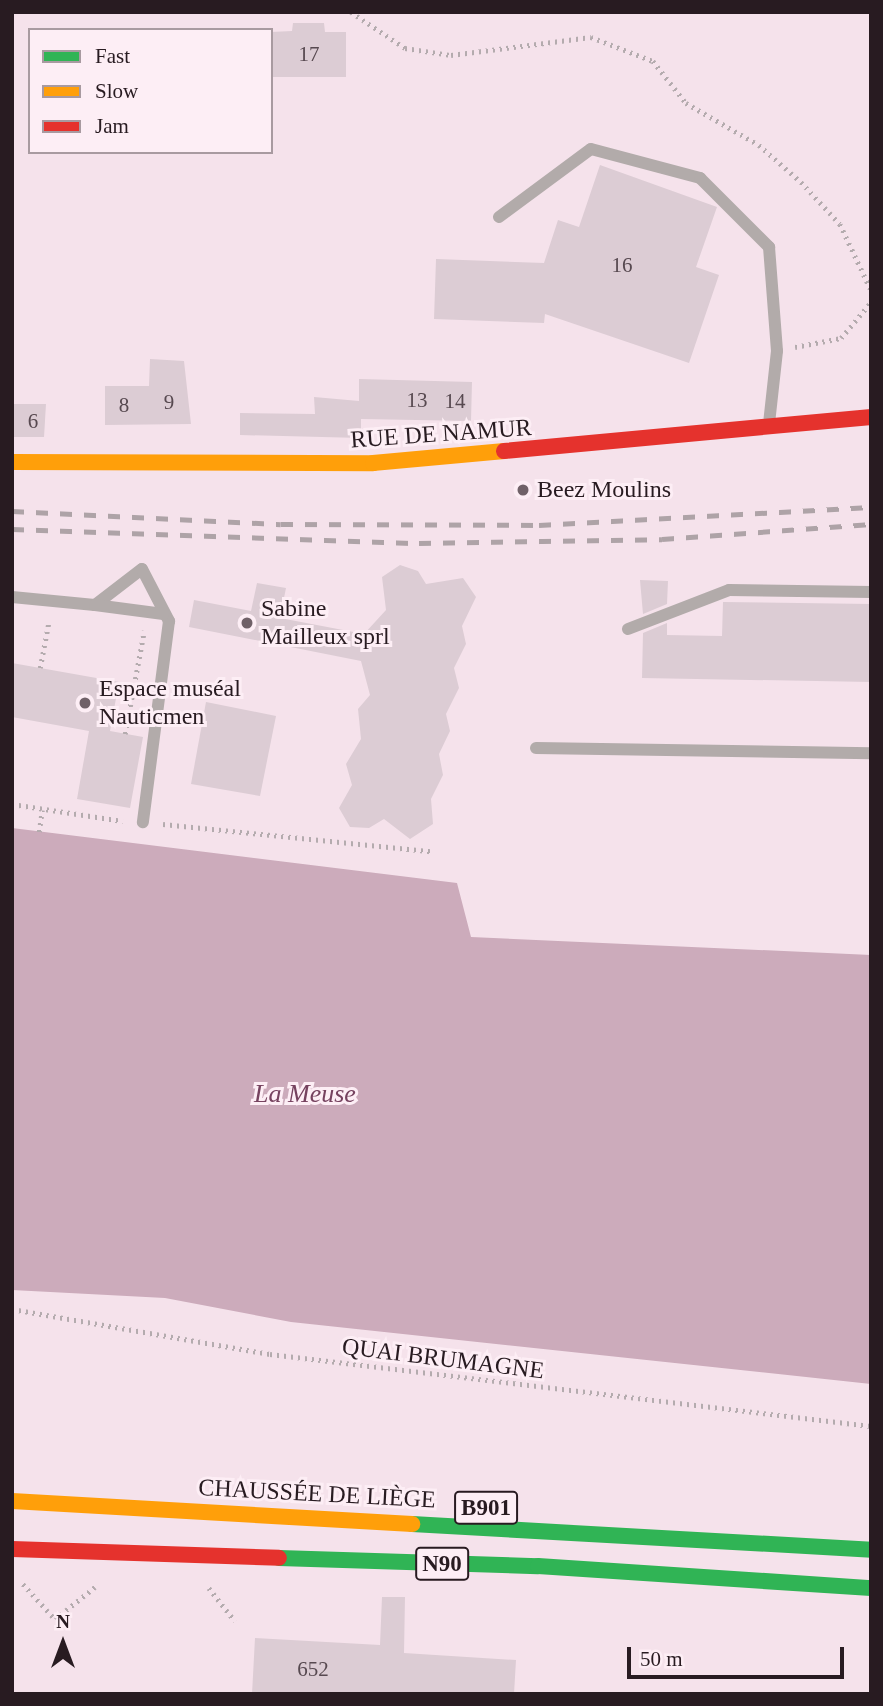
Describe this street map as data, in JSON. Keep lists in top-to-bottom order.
{
  "streets": {
    "main road": ["RUE DE NAMUR", "CHAUSSÉE DE LIÈGE", "N90"],
    "path": ["QUAI BRUMAGNE"]
  },
  "water": ["La Meuse"],
  "places": ["Beez Moulins", "Sabine Mailleux sprl", "Espace muséal Nauticmen"],
  "house_numbers": [
    "17",
    "16",
    "13",
    "14",
    "9",
    "8",
    "6",
    "652"
  ],
  "legend": ["Fast", "Slow", "Jam"],
  "scale_bar": "50 m",
  "north": "top"
}
